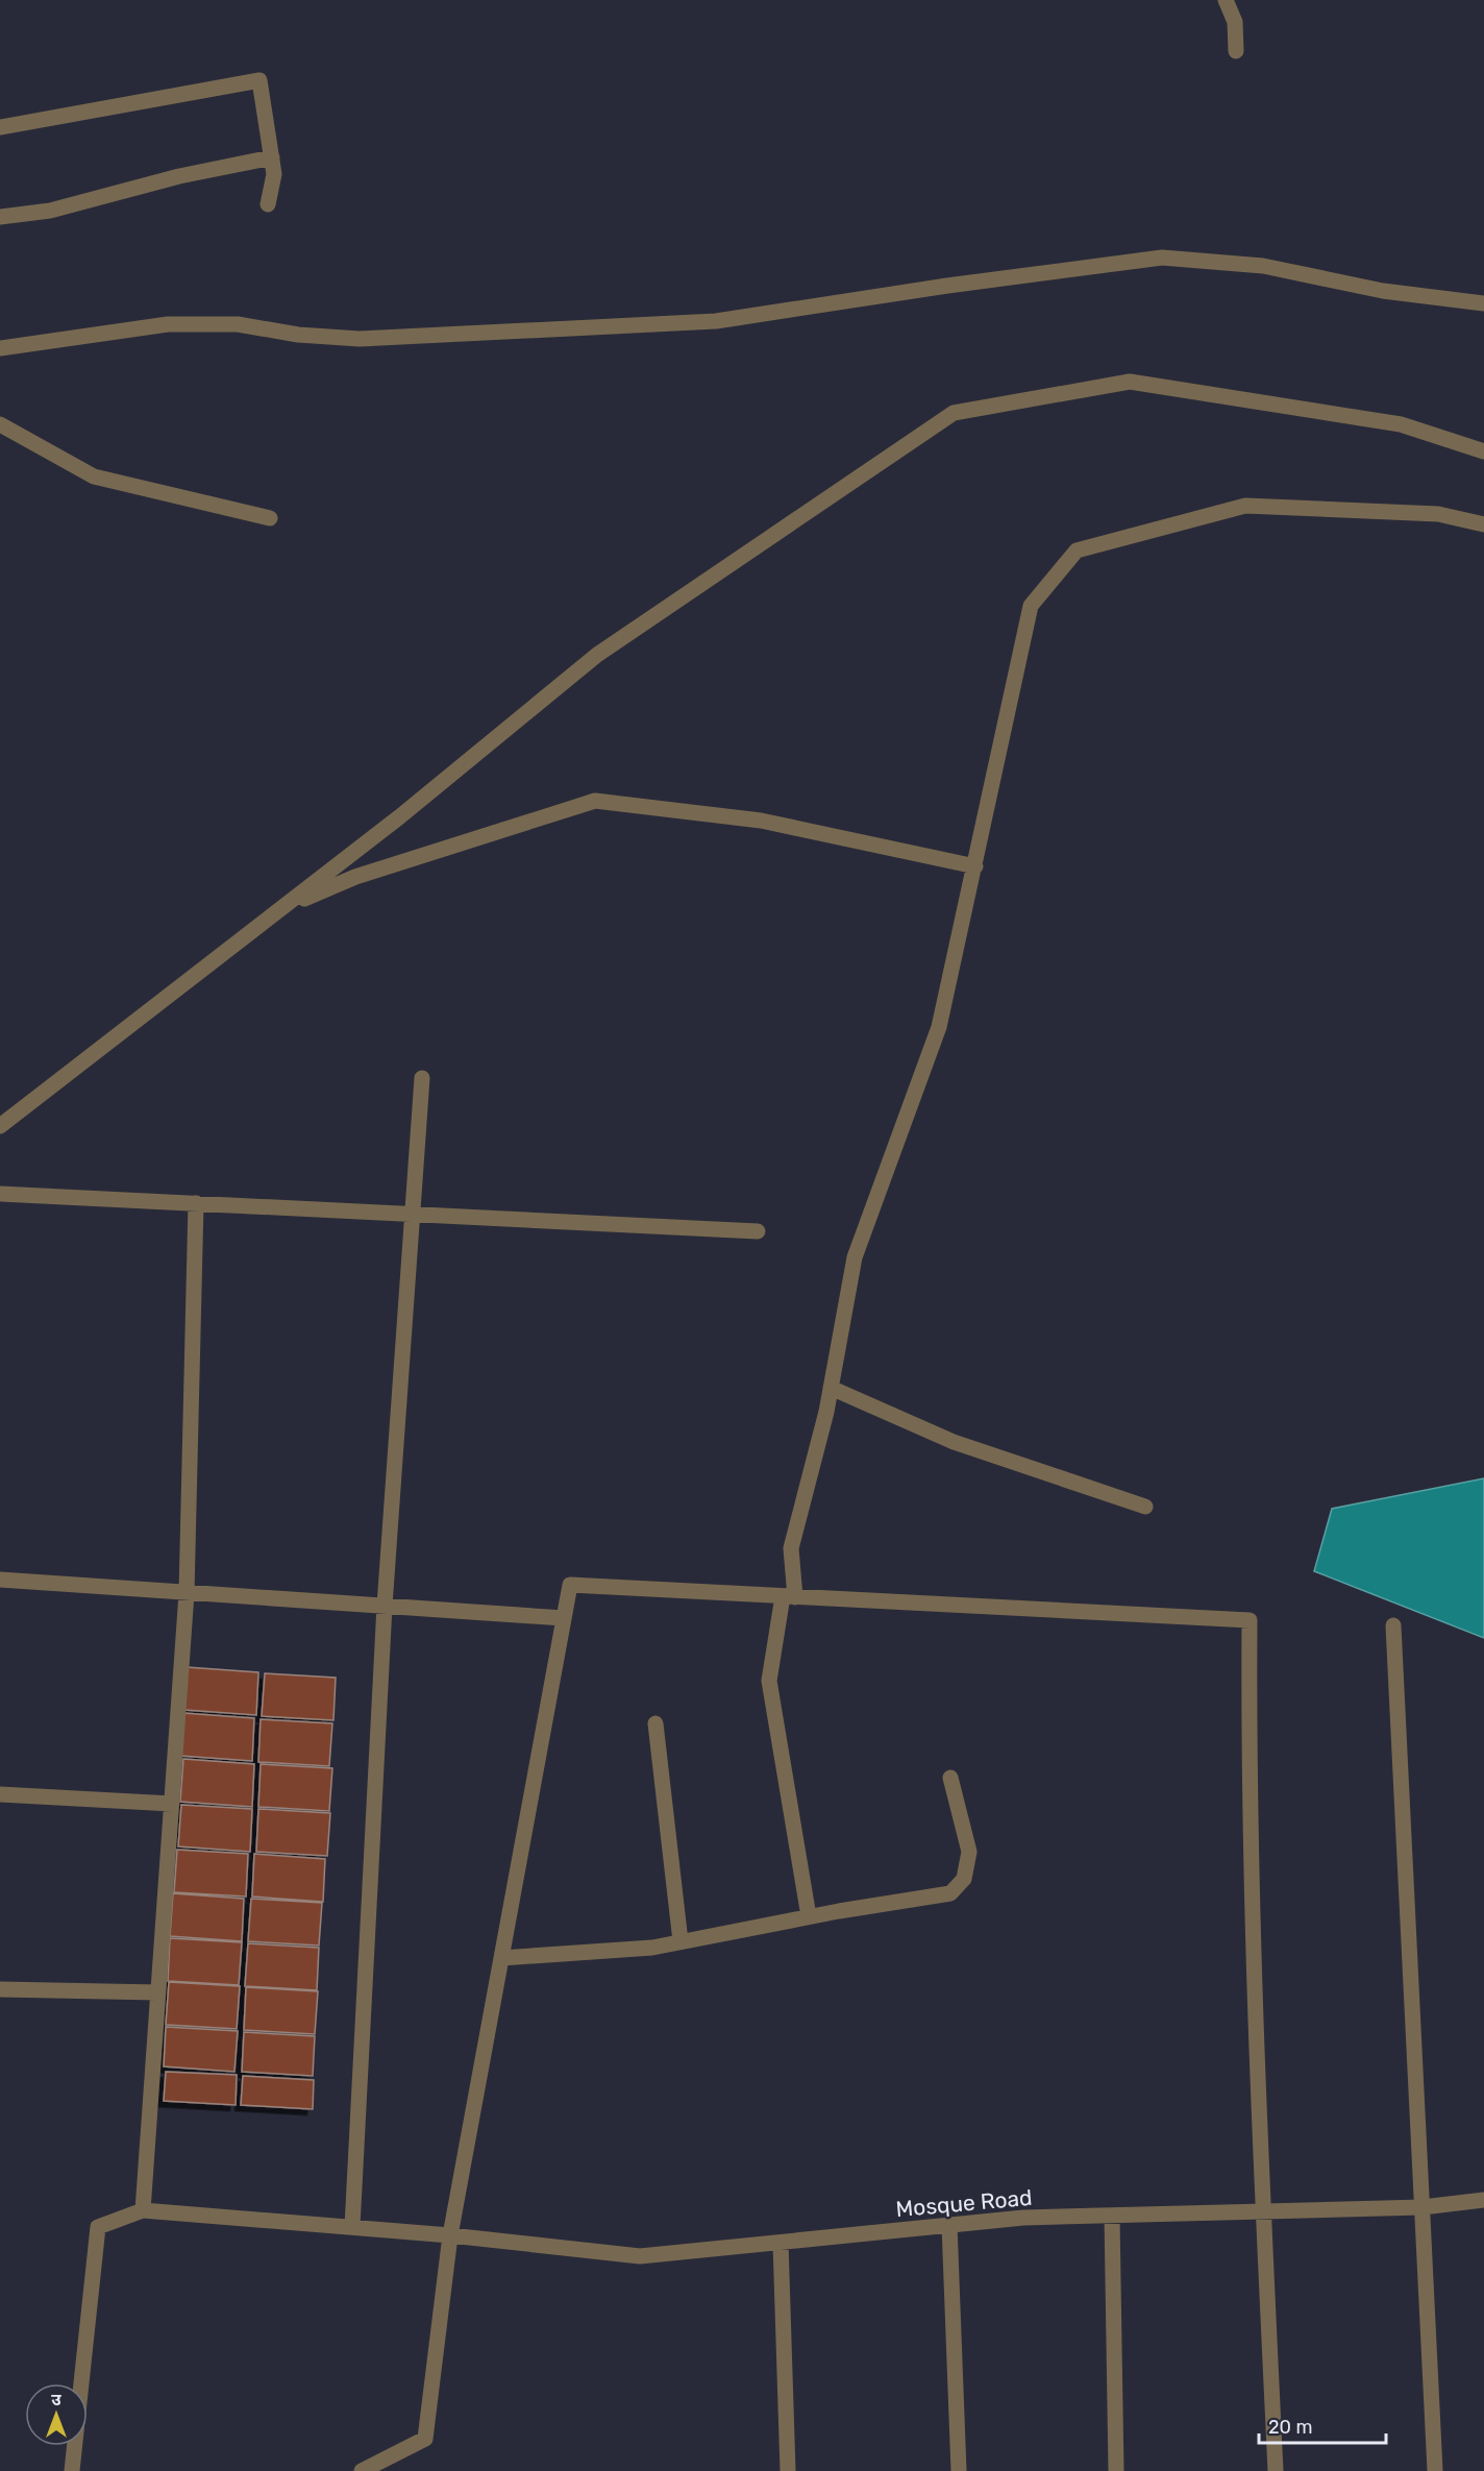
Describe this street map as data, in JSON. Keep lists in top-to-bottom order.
{
  "streets": {
    "street": ["Mosque Road"]
  },
  "scale_bar": "20 m",
  "north": "top"
}
